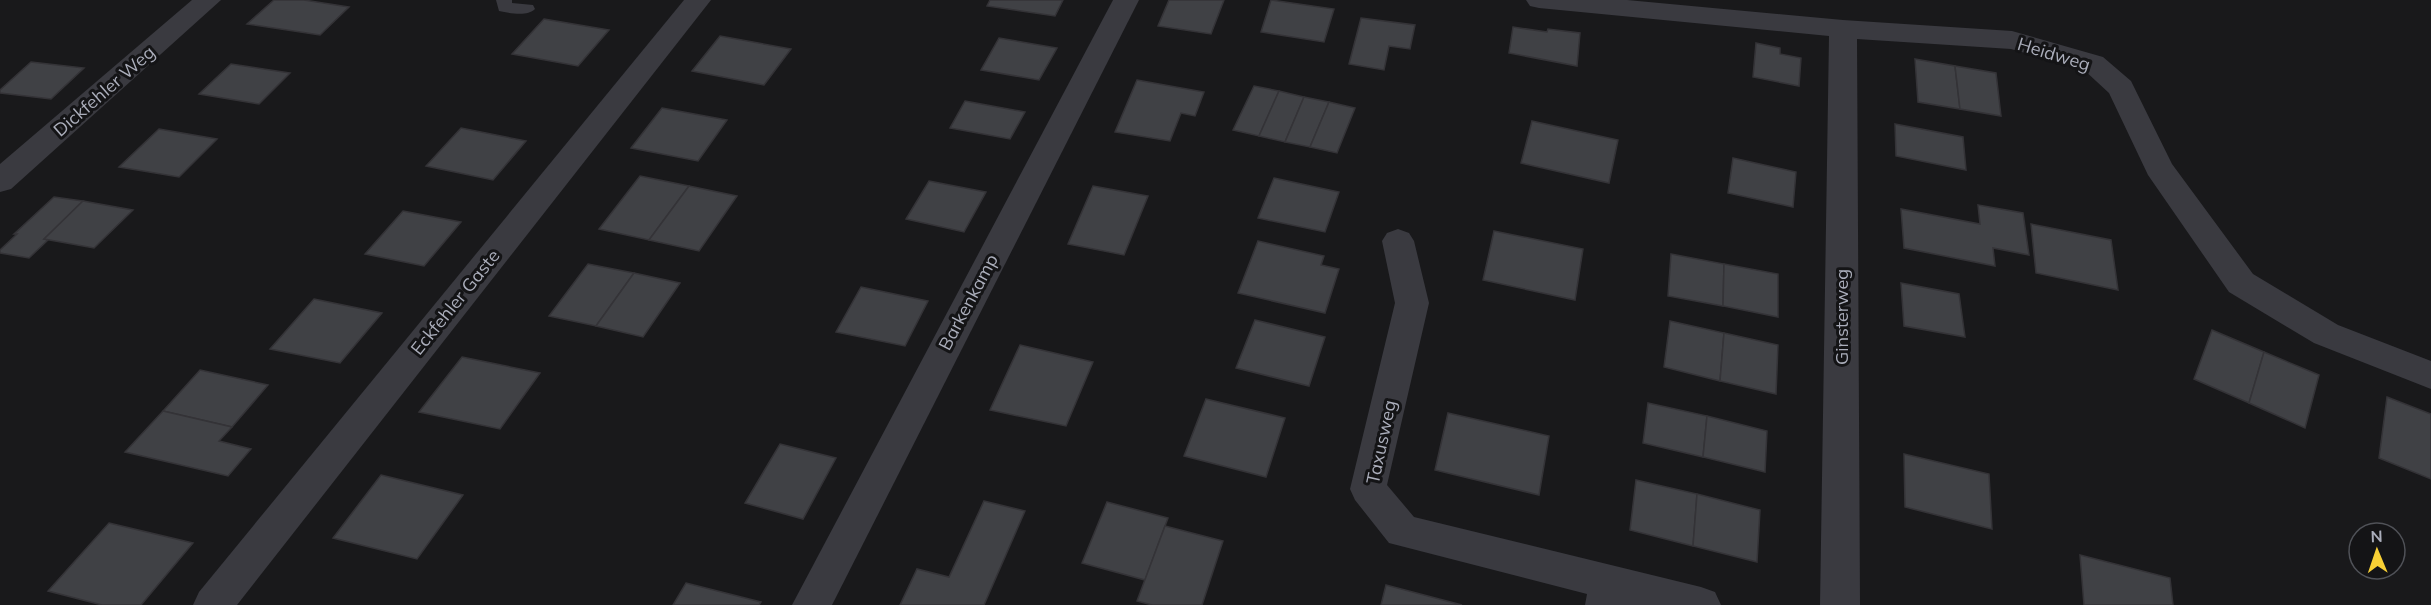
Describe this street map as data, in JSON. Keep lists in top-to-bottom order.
{
  "streets": {
    "street": [
      "Heidweg",
      "Dickfehler Weg",
      "Eckfehler Gaste",
      "Barkenkamp",
      "Ginsterweg",
      "Taxusweg"
    ]
  },
  "crossings": [
    ["Heidweg", "Ginsterweg"]
  ],
  "north": "top"
}
